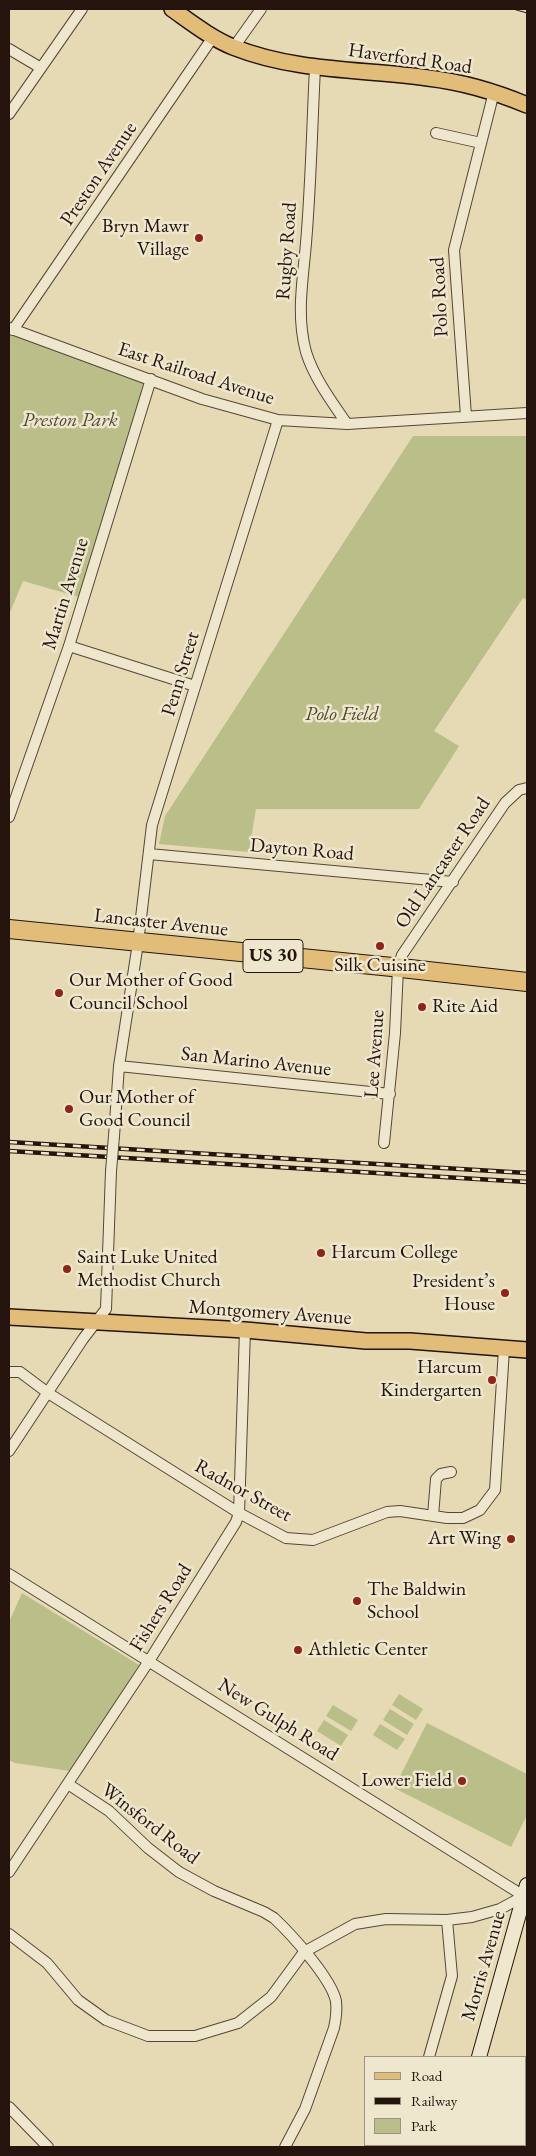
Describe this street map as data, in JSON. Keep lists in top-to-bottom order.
{
  "streets": {
    "highway": ["Lancaster Avenue", "US 30"],
    "main road": ["Haverford Road", "Montgomery Avenue"],
    "street": [
      "Preston Avenue",
      "Rugby Road",
      "Polo Road",
      "East Railroad Avenue",
      "Martin Avenue",
      "Penn Street",
      "Dayton Road",
      "Old Lancaster Road",
      "Lee Avenue",
      "San Marino Avenue",
      "Radnor Street",
      "Fishers Road",
      "New Gulph Road",
      "Winsford Road",
      "Morris Avenue"
    ]
  },
  "crossings": [
    ["Haverford Road", "Preston Avenue"],
    ["Haverford Road", "Rugby Road"],
    ["Haverford Road", "Polo Road"],
    ["Preston Avenue", "East Railroad Avenue"],
    ["Rugby Road", "East Railroad Avenue"],
    ["Polo Road", "East Railroad Avenue"],
    ["East Railroad Avenue", "Martin Avenue"],
    ["East Railroad Avenue", "Penn Street"],
    ["Penn Street", "Dayton Road"],
    ["Penn Street", "Lancaster Avenue"],
    ["Penn Street", "San Marino Avenue"],
    ["Penn Street", "Montgomery Avenue"],
    ["Penn Street", "Radnor Street"],
    ["Dayton Road", "Old Lancaster Road"],
    ["Old Lancaster Road", "Lancaster Avenue"],
    ["Old Lancaster Road", "US 30"],
    ["Old Lancaster Road", "Lee Avenue"],
    ["Lancaster Avenue", "US 30"],
    ["Lancaster Avenue", "Lee Avenue"],
    ["US 30", "Lee Avenue"],
    ["Lee Avenue", "San Marino Avenue"],
    ["Montgomery Avenue", "Radnor Street"],
    ["Montgomery Avenue", "Fishers Road"],
    ["Radnor Street", "Fishers Road"],
    ["Fishers Road", "New Gulph Road"],
    ["Fishers Road", "Winsford Road"],
    ["New Gulph Road", "Morris Avenue"]
  ],
  "parks": ["Preston Park", "Polo Field"],
  "places": [
    "Bryn Mawr Village",
    "Silk Cuisine",
    "Our Mother of Good Council School",
    "Rite Aid",
    "Our Mother of Good Council",
    "Harcum College",
    "Saint Luke United Methodist Church",
    "President’s House",
    "Harcum Kindergarten",
    "Art Wing",
    "The Baldwin School",
    "Athletic Center",
    "Lower Field"
  ],
  "legend": ["Road", "Railway", "Park"]
}
